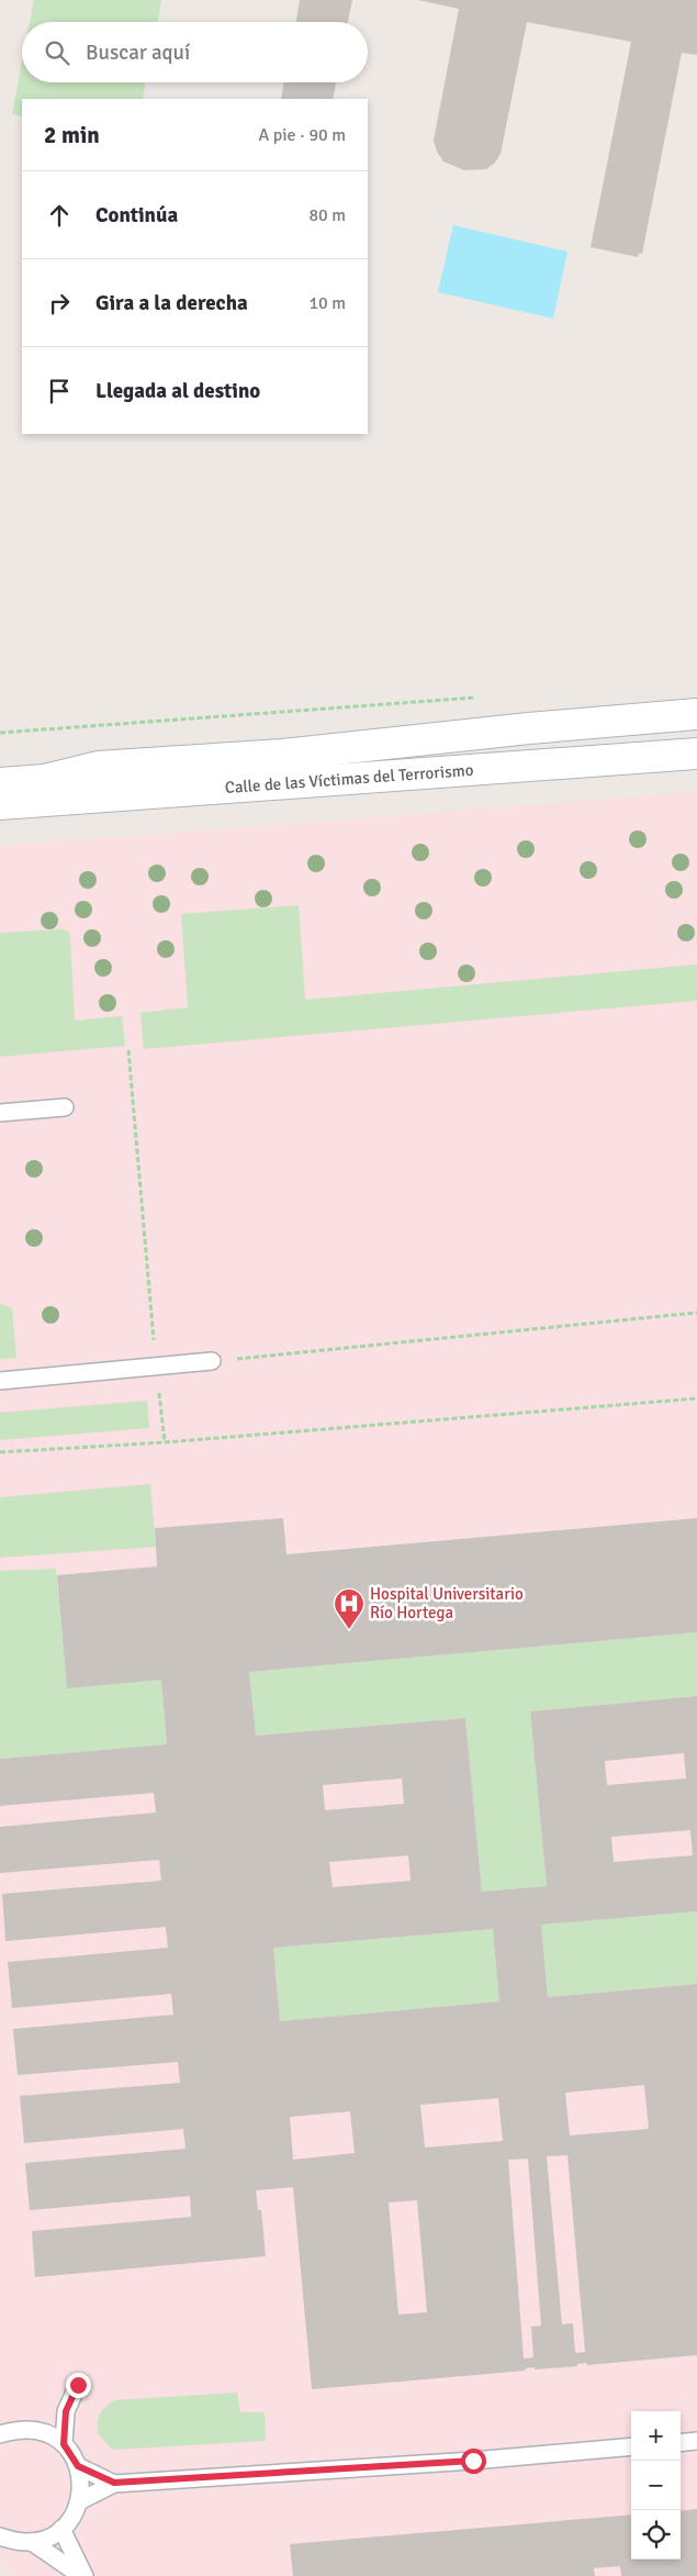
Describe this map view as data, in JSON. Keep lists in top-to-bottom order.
{
  "streets": {
    "street": ["Calle de las Víctimas del Terrorismo"]
  },
  "places": {
    "hospital": ["Hospital Universitario Río Hortega"]
  },
  "page": {
    "search": "Buscar aquí",
    "heading": ["2 min", "A pie · 90 m"],
    "list": [
      ["Continúa", "80 m"],
      ["Gira a la derecha", "10 m"],
      "Llegada al destino"
    ],
    "map_buttons": ["+", "−"]
  }
}
